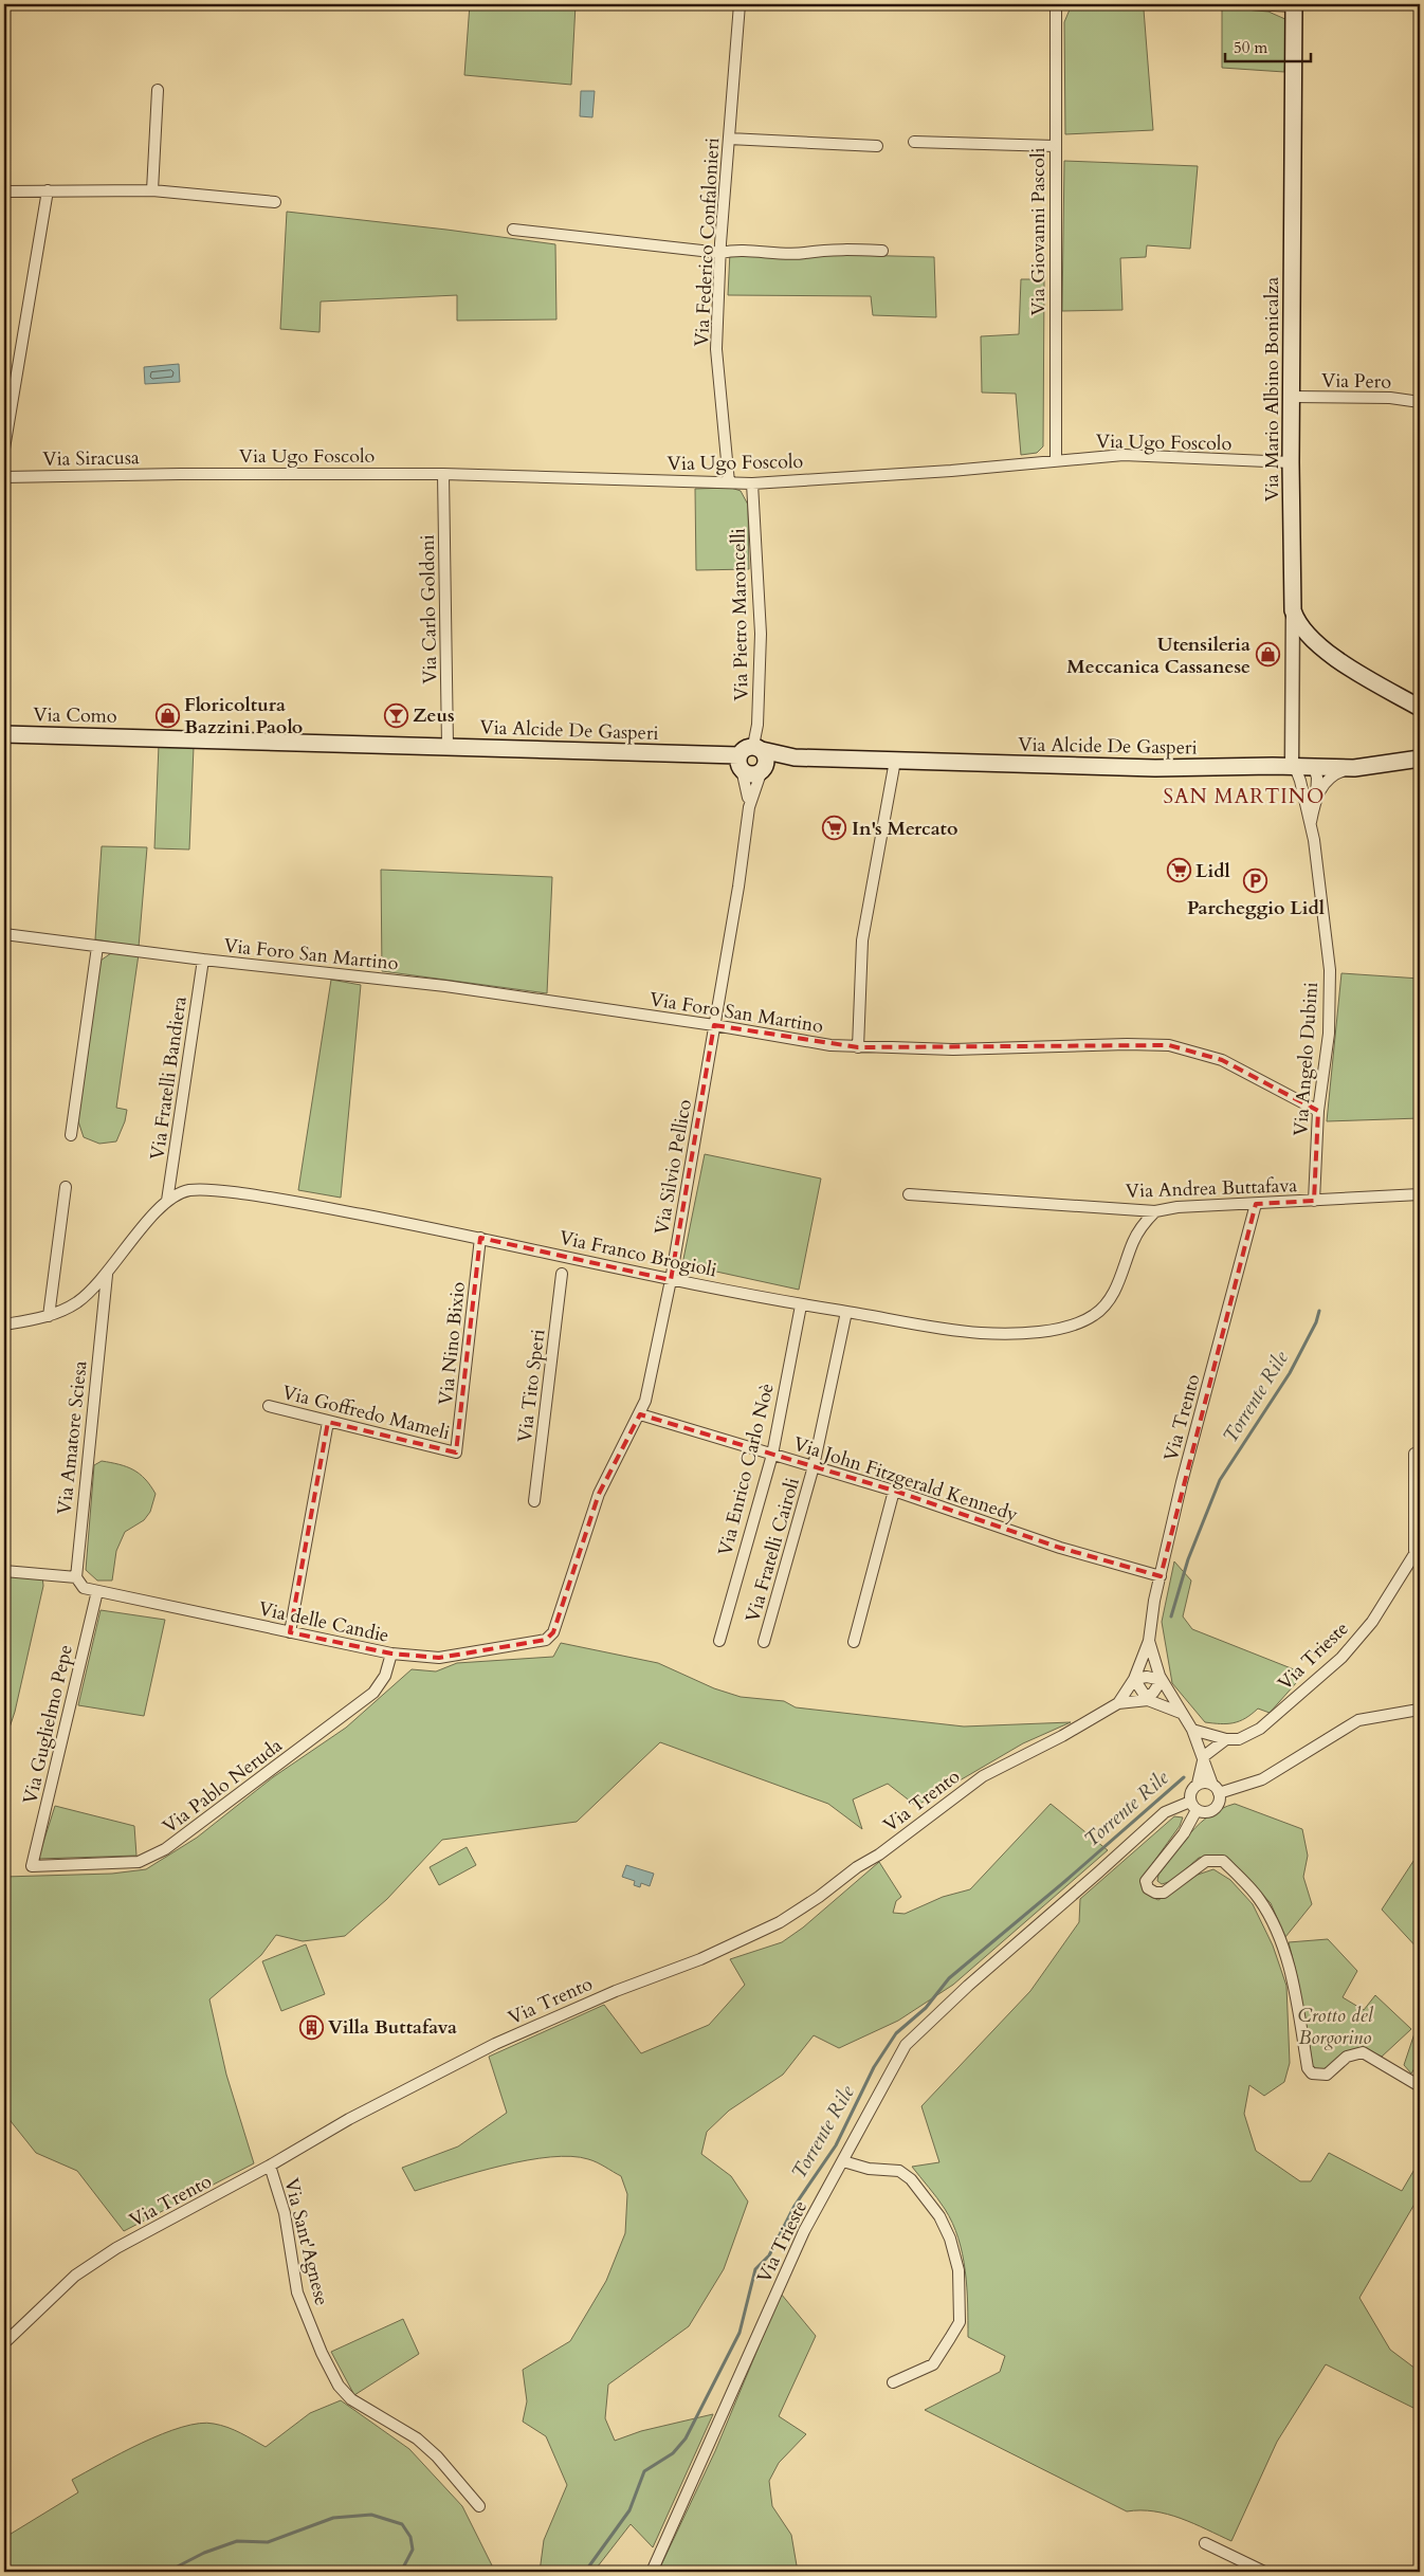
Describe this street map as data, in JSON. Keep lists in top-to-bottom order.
{
  "streets": {
    "main road": ["Via Mario Albino Bonicalza", "Via Como", "Via Alcide De Gasperi"],
    "street": [
      "Via Giovanni Pascoli",
      "Via Federico Confalonieri",
      "Via Pero",
      "Via Ugo Foscolo",
      "Via Siracusa",
      "Via Carlo Goldoni",
      "Via Pietro Maroncelli",
      "Via Foro San Martino",
      "Via Angelo Dubini",
      "Via Fratelli Bandiera",
      "Via Silvio Pellico",
      "Via Andrea Buttafava",
      "Via Franco Brogioli",
      "Via Nino Bixio",
      "Via Tito Speri",
      "Via Goffredo Mameli",
      "Via Trento",
      "Via Amatore Sciesa",
      "Via Enrico Carlo Noè",
      "Via John Fitzgerald Kennedy",
      "Via Fratelli Cairoli",
      "Via delle Candie",
      "Via Trieste",
      "Via Guglielmo Pepe",
      "Via Pablo Neruda",
      "Via Sant'Agnese"
    ]
  },
  "crossings": [
    ["Via Giovanni Pascoli", "Via Ugo Foscolo"],
    ["Via Federico Confalonieri", "Via Ugo Foscolo"],
    ["Via Pero", "Via Mario Albino Bonicalza"],
    ["Via Mario Albino Bonicalza", "Via Ugo Foscolo"],
    ["Via Ugo Foscolo", "Via Siracusa"],
    ["Via Ugo Foscolo", "Via Carlo Goldoni"],
    ["Via Ugo Foscolo", "Via Pietro Maroncelli"],
    ["Via Carlo Goldoni", "Via Alcide De Gasperi"],
    ["Via Pietro Maroncelli", "Via Alcide De Gasperi"],
    ["Via Pietro Maroncelli", "Via Silvio Pellico"],
    ["Via Como", "Via Alcide De Gasperi"],
    ["Via Alcide De Gasperi", "Via Angelo Dubini"],
    ["Via Alcide De Gasperi", "Via Silvio Pellico"],
    ["Via Foro San Martino", "Via Angelo Dubini"],
    ["Via Foro San Martino", "Via Fratelli Bandiera"],
    ["Via Foro San Martino", "Via Silvio Pellico"],
    ["Via Angelo Dubini", "Via Andrea Buttafava"],
    ["Via Fratelli Bandiera", "Via Franco Brogioli"],
    ["Via Silvio Pellico", "Via Franco Brogioli"],
    ["Via Silvio Pellico", "Via John Fitzgerald Kennedy"],
    ["Via Silvio Pellico", "Via delle Candie"],
    ["Via Andrea Buttafava", "Via Franco Brogioli"],
    ["Via Andrea Buttafava", "Via Trento"],
    ["Via Franco Brogioli", "Via Nino Bixio"],
    ["Via Franco Brogioli", "Via Amatore Sciesa"],
    ["Via Franco Brogioli", "Via Enrico Carlo Noè"],
    ["Via Franco Brogioli", "Via Fratelli Cairoli"],
    ["Via Nino Bixio", "Via Goffredo Mameli"],
    ["Via Trento", "Via John Fitzgerald Kennedy"],
    ["Via Trento", "Via Trieste"],
    ["Via Trento", "Via Sant'Agnese"],
    ["Via Enrico Carlo Noè", "Via John Fitzgerald Kennedy"],
    ["Via John Fitzgerald Kennedy", "Via Fratelli Cairoli"],
    ["Via delle Candie", "Via Guglielmo Pepe"],
    ["Via delle Candie", "Via Pablo Neruda"],
    ["Via Guglielmo Pepe", "Via Pablo Neruda"]
  ],
  "districts": ["SAN MARTINO"],
  "water": ["Torrente Rile"],
  "parks": ["Crotto del Borgorino"],
  "places": {
    "shop": ["Utensileria Meccanica Cassanese", "Floricoltura Bazzini Paolo"],
    "bar": ["Zeus"],
    "supermarket": ["In's Mercato", "Lidl"],
    "parking": ["Parcheggio Lidl"],
    "building": ["Villa Buttafava"]
  },
  "scale_bar": "50 m"
}
